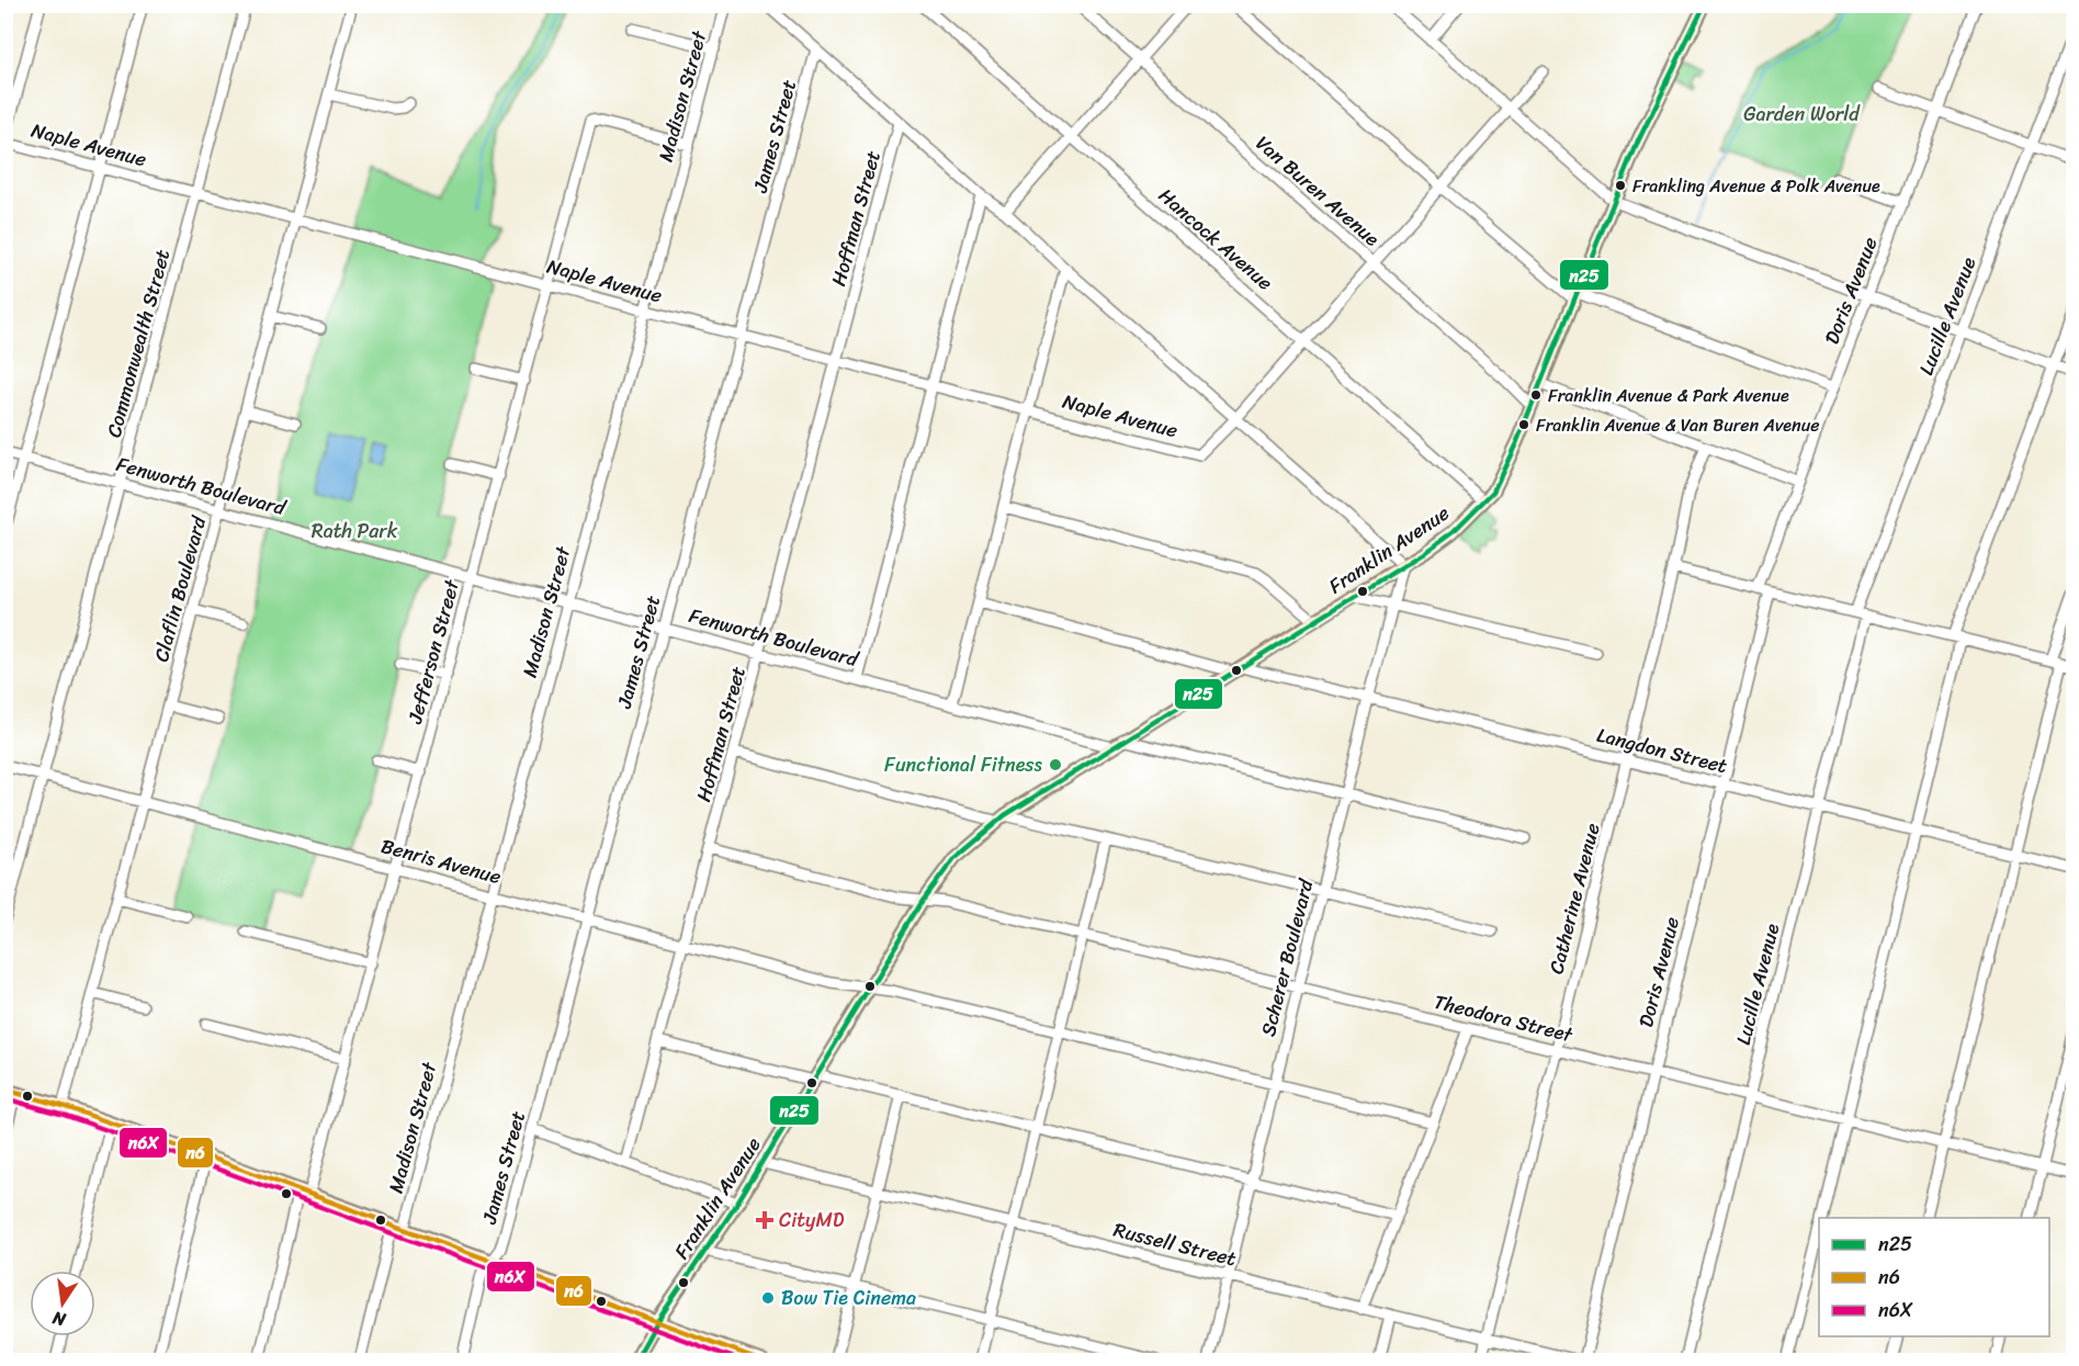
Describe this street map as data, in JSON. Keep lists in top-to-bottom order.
{
  "streets": {
    "main road": ["Franklin Avenue"],
    "street": [
      "Madison Street",
      "James Street",
      "Naple Avenue",
      "Van Buren Avenue",
      "Hoffman Street",
      "Hancock Avenue",
      "Doris Avenue",
      "Lucille Avenue",
      "Commonwealth Street",
      "Fenworth Boulevard",
      "Claflin Boulevard",
      "Jefferson Street",
      "Langdon Street",
      "Benris Avenue",
      "Catherine Avenue",
      "Scherer Boulevard",
      "Theodora Street",
      "Russell Street"
    ]
  },
  "crossings": [
    ["Madison Street", "Naple Avenue"],
    ["Madison Street", "Fenworth Boulevard"],
    ["Madison Street", "Jefferson Street"],
    ["Madison Street", "Benris Avenue"],
    ["James Street", "Naple Avenue"],
    ["James Street", "Fenworth Boulevard"],
    ["James Street", "Benris Avenue"],
    ["Naple Avenue", "Hoffman Street"],
    ["Naple Avenue", "Commonwealth Street"],
    ["Naple Avenue", "Claflin Boulevard"],
    ["Naple Avenue", "Jefferson Street"],
    ["Van Buren Avenue", "Franklin Avenue"],
    ["Hoffman Street", "Fenworth Boulevard"],
    ["Hoffman Street", "Benris Avenue"],
    ["Hoffman Street", "Theodora Street"],
    ["Hancock Avenue", "Franklin Avenue"],
    ["Doris Avenue", "Langdon Street"],
    ["Doris Avenue", "Theodora Street"],
    ["Lucille Avenue", "Langdon Street"],
    ["Lucille Avenue", "Theodora Street"],
    ["Commonwealth Street", "Fenworth Boulevard"],
    ["Commonwealth Street", "Benris Avenue"],
    ["Fenworth Boulevard", "Franklin Avenue"],
    ["Fenworth Boulevard", "Claflin Boulevard"],
    ["Fenworth Boulevard", "Jefferson Street"],
    ["Franklin Avenue", "Langdon Street"],
    ["Franklin Avenue", "Benris Avenue"],
    ["Franklin Avenue", "Scherer Boulevard"],
    ["Franklin Avenue", "Theodora Street"],
    ["Franklin Avenue", "Russell Street"],
    ["Claflin Boulevard", "Benris Avenue"],
    ["Jefferson Street", "Benris Avenue"],
    ["Langdon Street", "Catherine Avenue"],
    ["Langdon Street", "Scherer Boulevard"],
    ["Benris Avenue", "Scherer Boulevard"],
    ["Catherine Avenue", "Theodora Street"],
    ["Catherine Avenue", "Russell Street"],
    ["Scherer Boulevard", "Theodora Street"],
    ["Scherer Boulevard", "Russell Street"]
  ],
  "parks": ["Garden World", "Rath Park"],
  "places": {
    "other": [
      "Frankling Avenue & Polk Avenue",
      "Franklin Avenue & Park Avenue",
      "Franklin Avenue & Van Buren Avenue",
      "Functional Fitness",
      "Bow Tie Cinema"
    ],
    "health": ["CityMD"]
  },
  "lines": ["transit line n25", "transit line n6", "transit line n6X"],
  "legend": ["n25", "n6", "n6X"],
  "north": "bottom"
}
